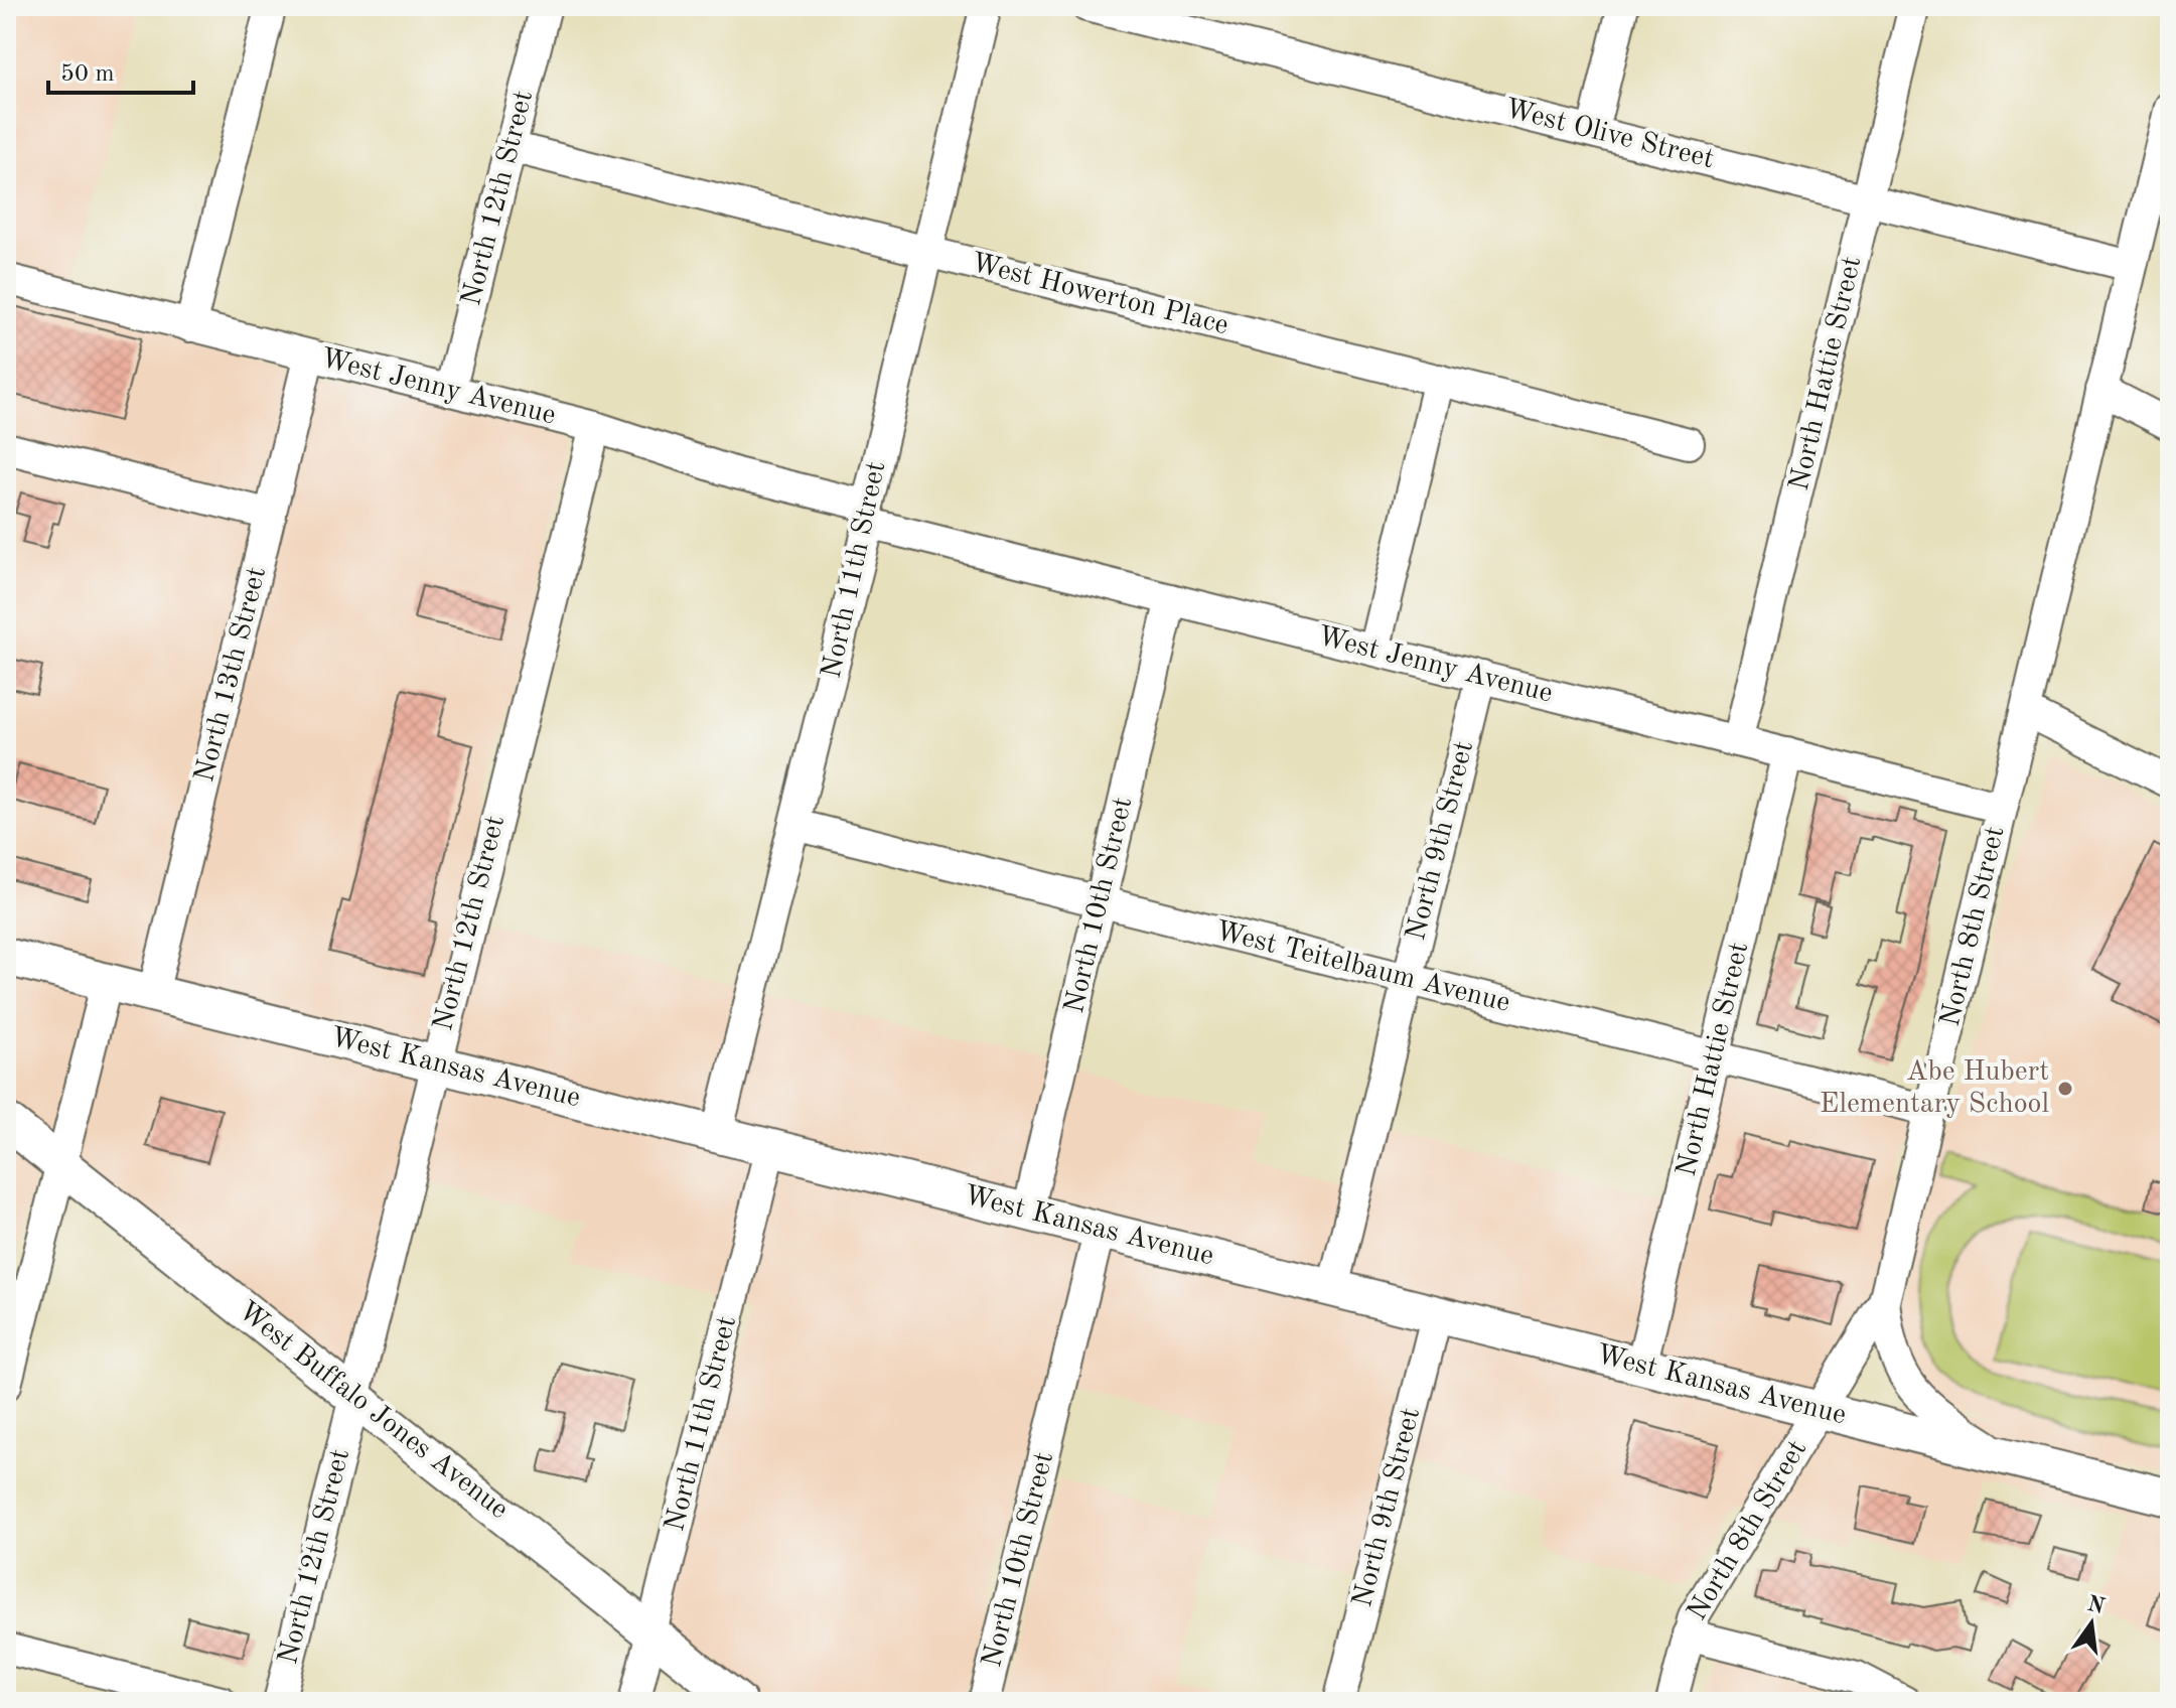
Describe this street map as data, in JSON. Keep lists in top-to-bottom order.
{
  "streets": {
    "main road": ["West Kansas Avenue", "West Buffalo Jones Avenue"],
    "street": [
      "West Olive Street",
      "North 12th Street",
      "West Howerton Place",
      "North Hattie Street",
      "West Jenny Avenue",
      "North 11th Street",
      "North 13th Street",
      "North 9th Street",
      "North 10th Street",
      "North 8th Street",
      "West Teitelbaum Avenue"
    ]
  },
  "crossings": [
    ["West Olive Street", "North Hattie Street"],
    ["West Olive Street", "North 8th Street"],
    ["North 12th Street", "West Howerton Place"],
    ["North 12th Street", "West Jenny Avenue"],
    ["North 12th Street", "West Kansas Avenue"],
    ["North 12th Street", "West Buffalo Jones Avenue"],
    ["West Howerton Place", "North 11th Street"],
    ["North Hattie Street", "West Jenny Avenue"],
    ["North Hattie Street", "West Teitelbaum Avenue"],
    ["North Hattie Street", "West Kansas Avenue"],
    ["West Jenny Avenue", "North 11th Street"],
    ["West Jenny Avenue", "North 13th Street"],
    ["West Jenny Avenue", "North 9th Street"],
    ["West Jenny Avenue", "North 10th Street"],
    ["West Jenny Avenue", "North 8th Street"],
    ["North 11th Street", "West Teitelbaum Avenue"],
    ["North 11th Street", "West Kansas Avenue"],
    ["North 11th Street", "West Buffalo Jones Avenue"],
    ["North 13th Street", "West Kansas Avenue"],
    ["North 9th Street", "West Teitelbaum Avenue"],
    ["North 9th Street", "West Kansas Avenue"],
    ["North 10th Street", "West Teitelbaum Avenue"],
    ["North 10th Street", "West Kansas Avenue"],
    ["North 8th Street", "West Teitelbaum Avenue"],
    ["North 8th Street", "West Kansas Avenue"]
  ],
  "places": ["Abe Hubert Elementary School"],
  "scale_bar": "50 m",
  "north": "top"
}
